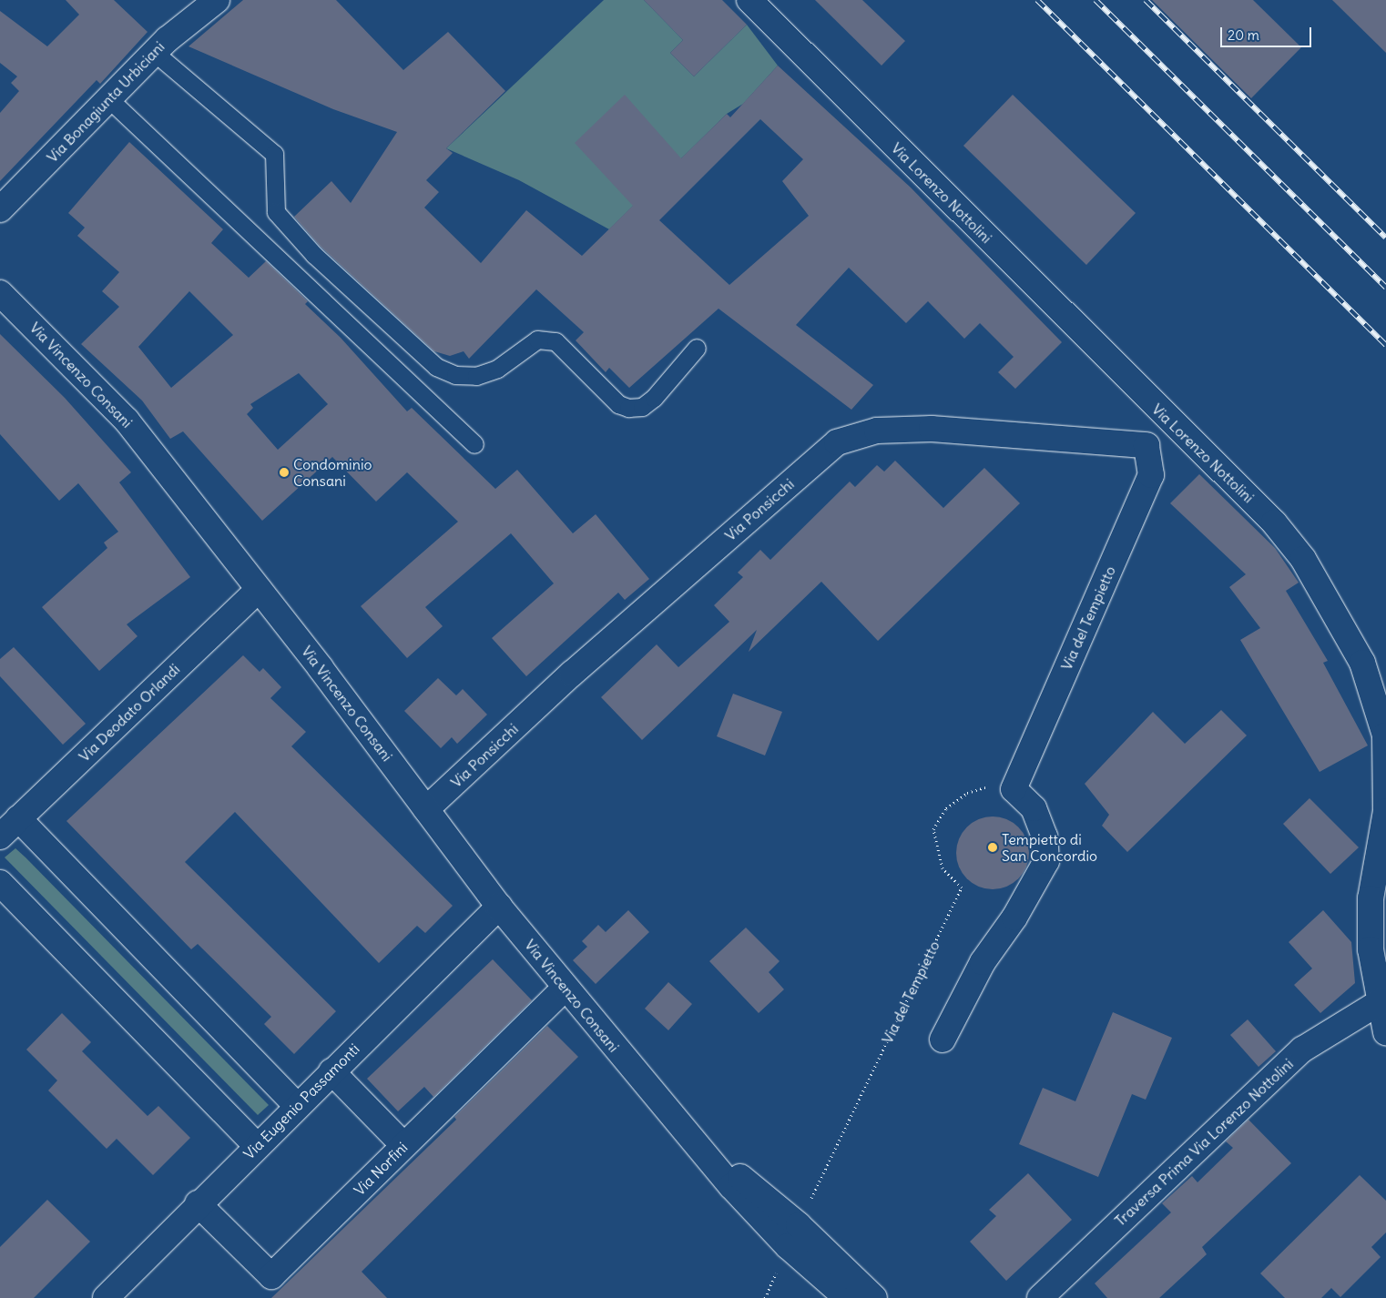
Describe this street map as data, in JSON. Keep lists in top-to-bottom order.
{
  "streets": {
    "street": [
      "Via Bonagiunta Urbiciani",
      "Via Lorenzo Nottolini",
      "Via Vincenzo Consani",
      "Via Ponsicchi",
      "Via del Tempietto",
      "Via Deodato Orlandi",
      "Via Eugenio Passamonti",
      "Traversa Prima Via Lorenzo Nottolini",
      "Via Norfini"
    ]
  },
  "crossings": [
    ["Via Lorenzo Nottolini", "Traversa Prima Via Lorenzo Nottolini"],
    ["Via Vincenzo Consani", "Via Ponsicchi"],
    ["Via Vincenzo Consani", "Via del Tempietto"],
    ["Via Vincenzo Consani", "Via Deodato Orlandi"],
    ["Via Vincenzo Consani", "Via Eugenio Passamonti"],
    ["Via Vincenzo Consani", "Via Norfini"],
    ["Via Ponsicchi", "Via del Tempietto"],
    ["Via Eugenio Passamonti", "Via Norfini"]
  ],
  "places": ["Condominio Consani", "Tempietto di San Concordio"],
  "scale_bar": "20 m"
}
